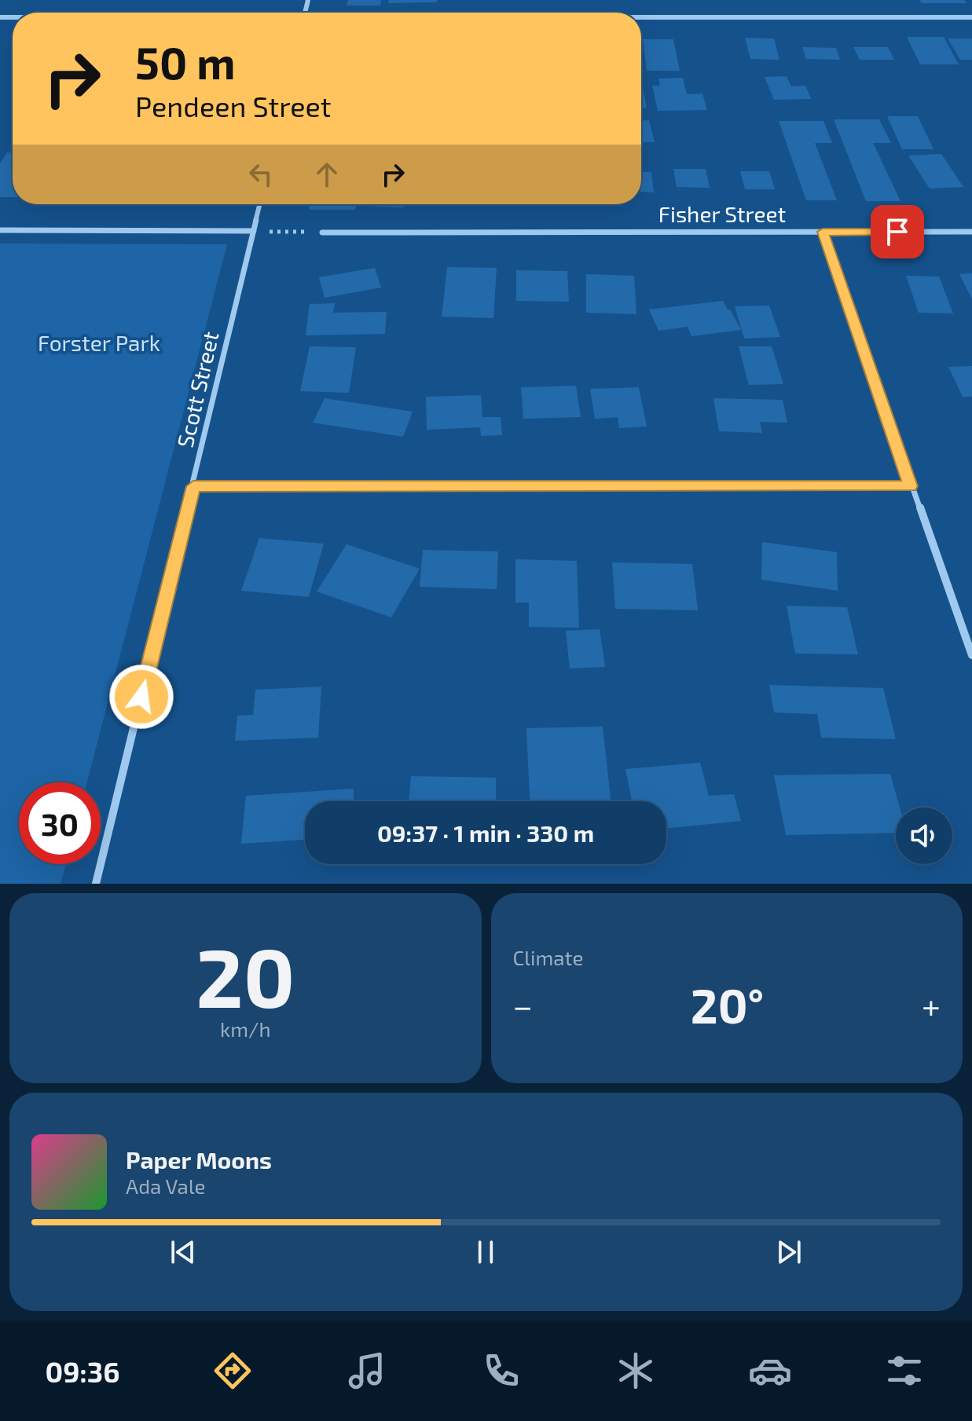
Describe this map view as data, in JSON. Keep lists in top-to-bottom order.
{
  "streets": {
    "street": ["Fisher Street", "Scott Street"]
  },
  "parks": ["Forster Park"],
  "page": {
    "turn": ["50 m", "Pendeen Street"],
    "limit": "30",
    "trip": "09:37 · 1 min · 330 m",
    "tile": [
      ["20", "km/h"],
      "Climate"
    ],
    "heat": ["−", "20°", "+"],
    "song": ["Paper Moons", "Ada Vale"],
    "tabs": "09:36"
  }
}
